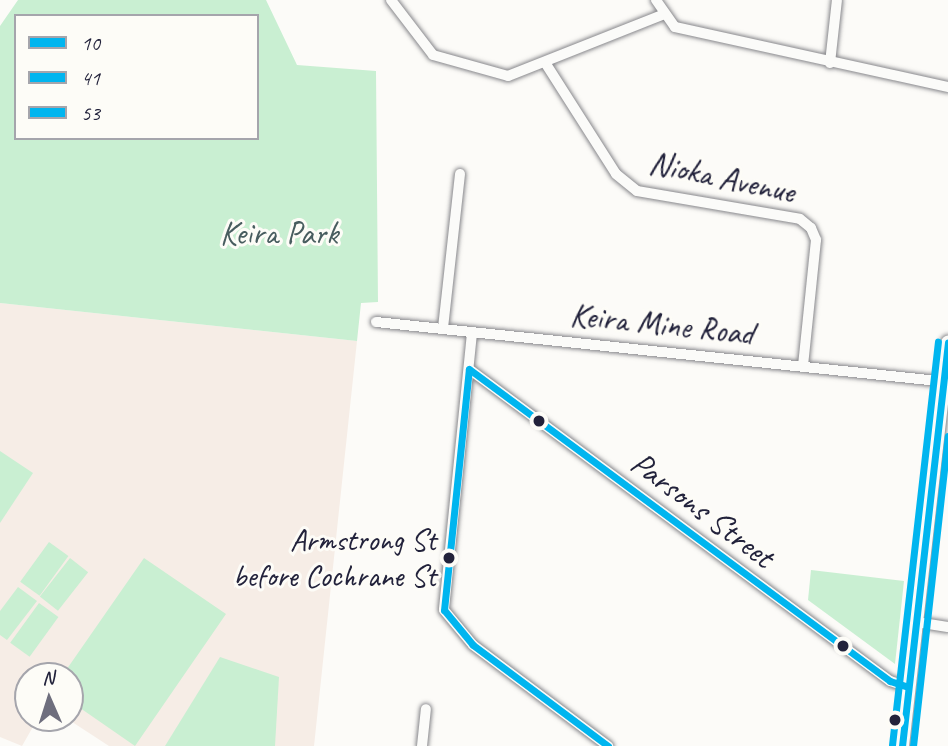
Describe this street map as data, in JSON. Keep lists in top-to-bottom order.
{
  "streets": {
    "street": ["Nioka Avenue", "Keira Mine Road", "Parsons Street"]
  },
  "crossings": [
    ["Nioka Avenue", "Keira Mine Road"]
  ],
  "parks": ["Keira Park"],
  "places": ["Armstrong St before Cochrane St"],
  "lines": ["transit line 53", "transit line 10", "transit line 41"],
  "legend": ["10", "41", "53"],
  "north": "top"
}
